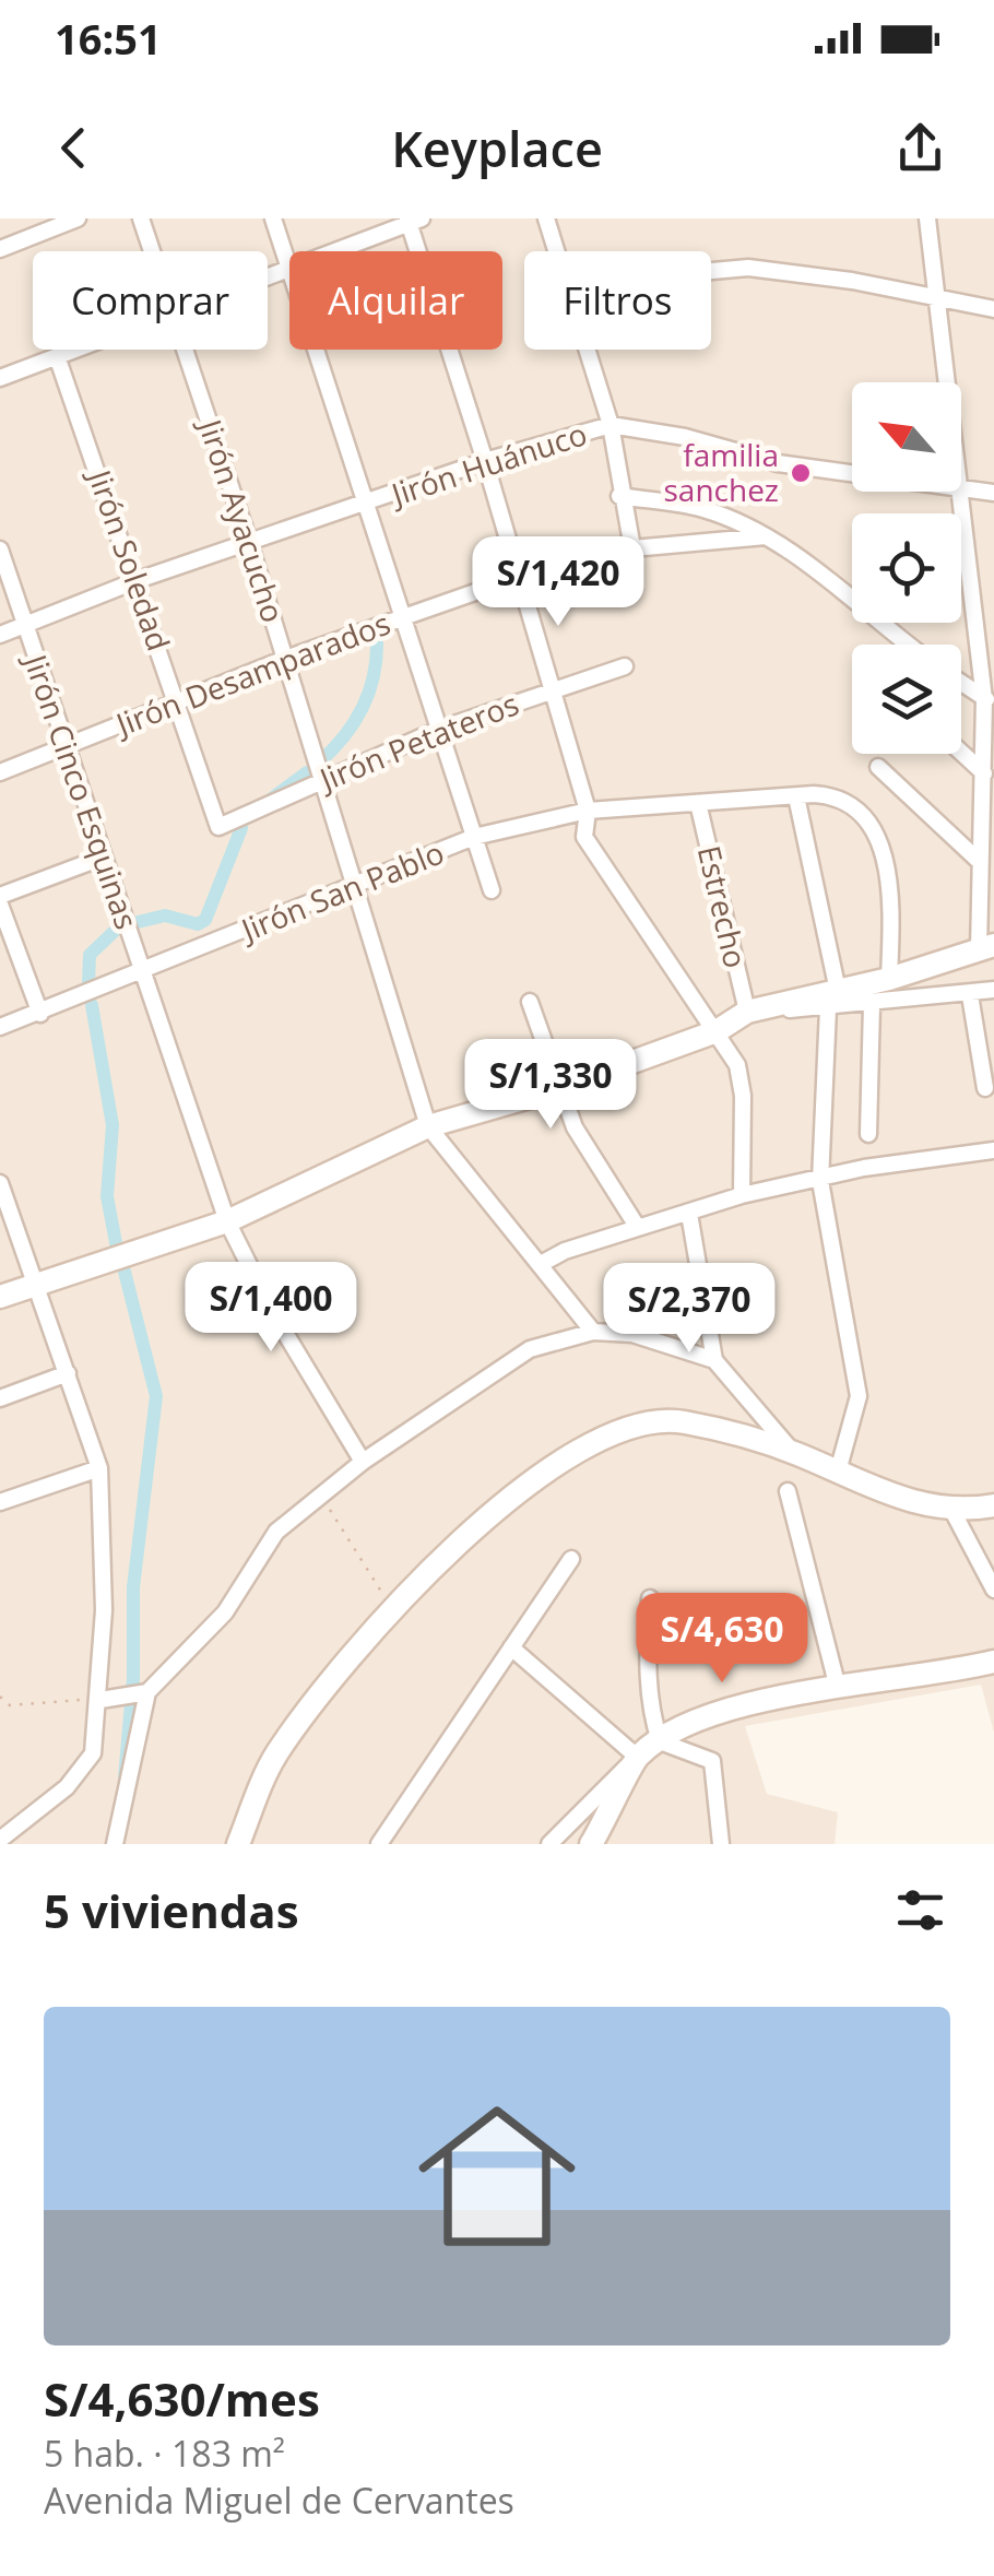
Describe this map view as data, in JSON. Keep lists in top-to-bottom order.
{
  "streets": {
    "street": [
      "Jirón Huánuco",
      "Jirón Ayacucho",
      "Jirón Soledad",
      "Jirón Desamparados",
      "Jirón Petateros",
      "Jirón Cinco Esquinas",
      "Jirón San Pablo",
      "Estrecho"
    ]
  },
  "crossings": [
    ["Jirón Huánuco", "Jirón Ayacucho"],
    ["Jirón Huánuco", "Jirón Soledad"],
    ["Jirón Huánuco", "Jirón Cinco Esquinas"],
    ["Jirón Ayacucho", "Jirón Desamparados"],
    ["Jirón Ayacucho", "Jirón Petateros"],
    ["Jirón Ayacucho", "Jirón San Pablo"],
    ["Jirón Soledad", "Jirón Desamparados"],
    ["Jirón Soledad", "Jirón Petateros"],
    ["Jirón Desamparados", "Jirón Cinco Esquinas"],
    ["Jirón Cinco Esquinas", "Jirón San Pablo"],
    ["Jirón San Pablo", "Estrecho"]
  ],
  "places": ["familia sanchez"],
  "north": "top left",
  "page": {
    "status": "16:51",
    "header": "Keyplace",
    "chip": ["Comprar", "Alquilar", "Filtros"],
    "price": [
      "S/1,420",
      "S/1,330",
      "S/1,400",
      "S/2,370",
      "S/4,630"
    ],
    "heading": "5 viviendas",
    "list": [
      {
        "name": "S/4,630/mes",
        "note": "5 hab. · 183 m² · Avenida Miguel de Cervantes"
      }
    ]
  }
}
